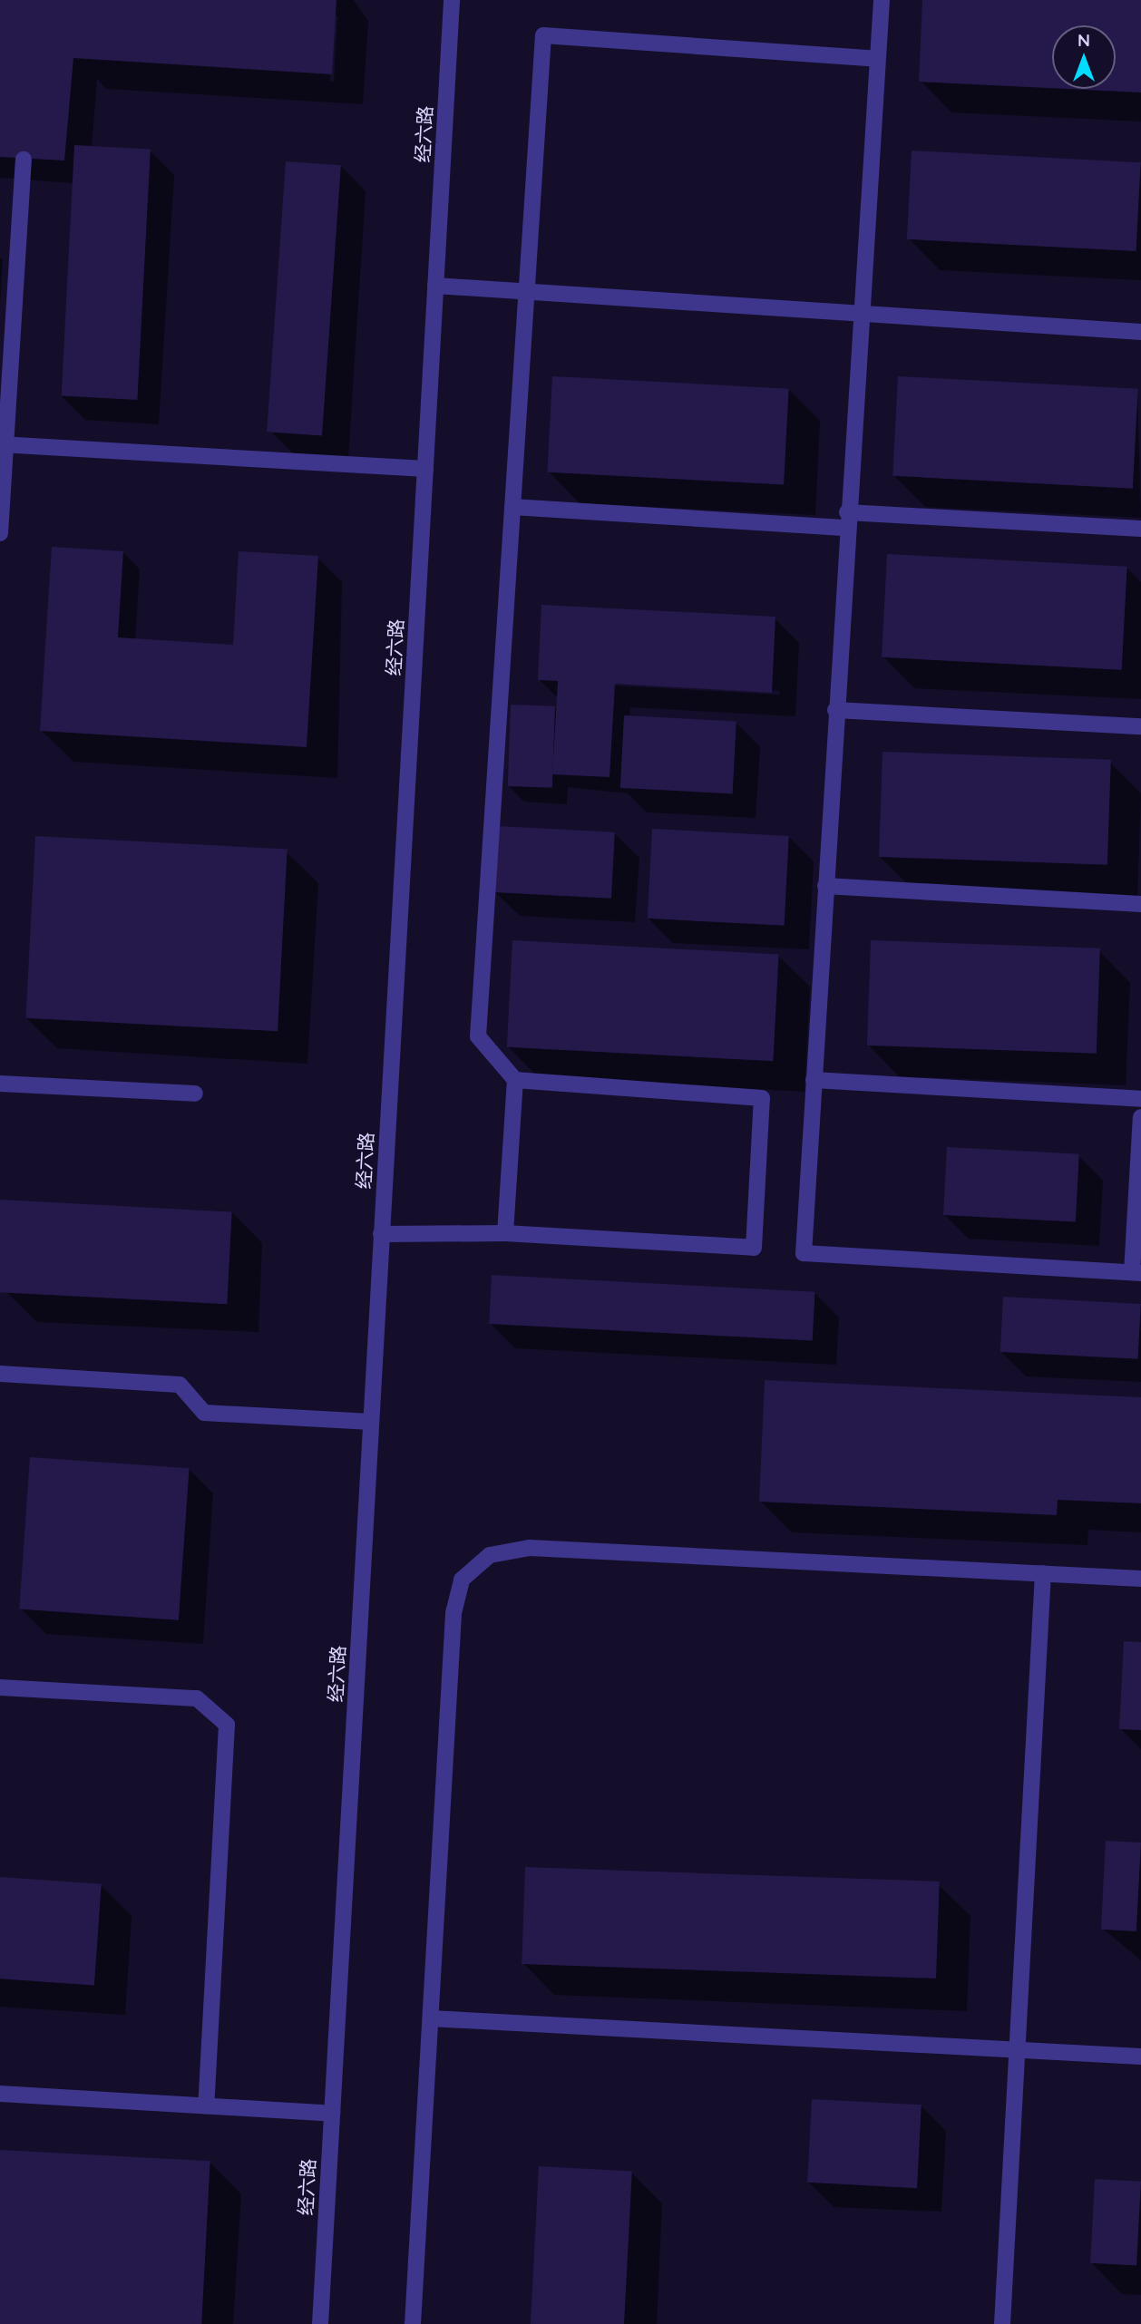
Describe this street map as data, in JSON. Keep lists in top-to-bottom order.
{
  "streets": {
    "street": ["经六路"]
  },
  "north": "top"
}
